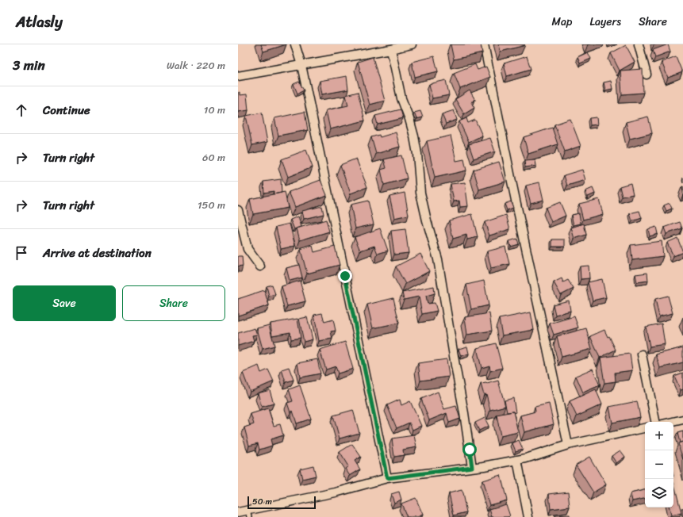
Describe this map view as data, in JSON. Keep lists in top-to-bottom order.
{
  "scale_bar": "50 m",
  "page": {
    "header": "Atlasly",
    "nav": ["Map", "Layers", "Share"],
    "heading": ["3 min", "Walk · 220 m"],
    "list": [
      ["Continue", "10 m"],
      ["Turn right", "60 m"],
      ["Turn right", "150 m"],
      "Arrive at destination"
    ],
    "buttons": ["Save", "Share"],
    "map_buttons": ["+", "−"],
    "scale": "50 m"
  }
}
